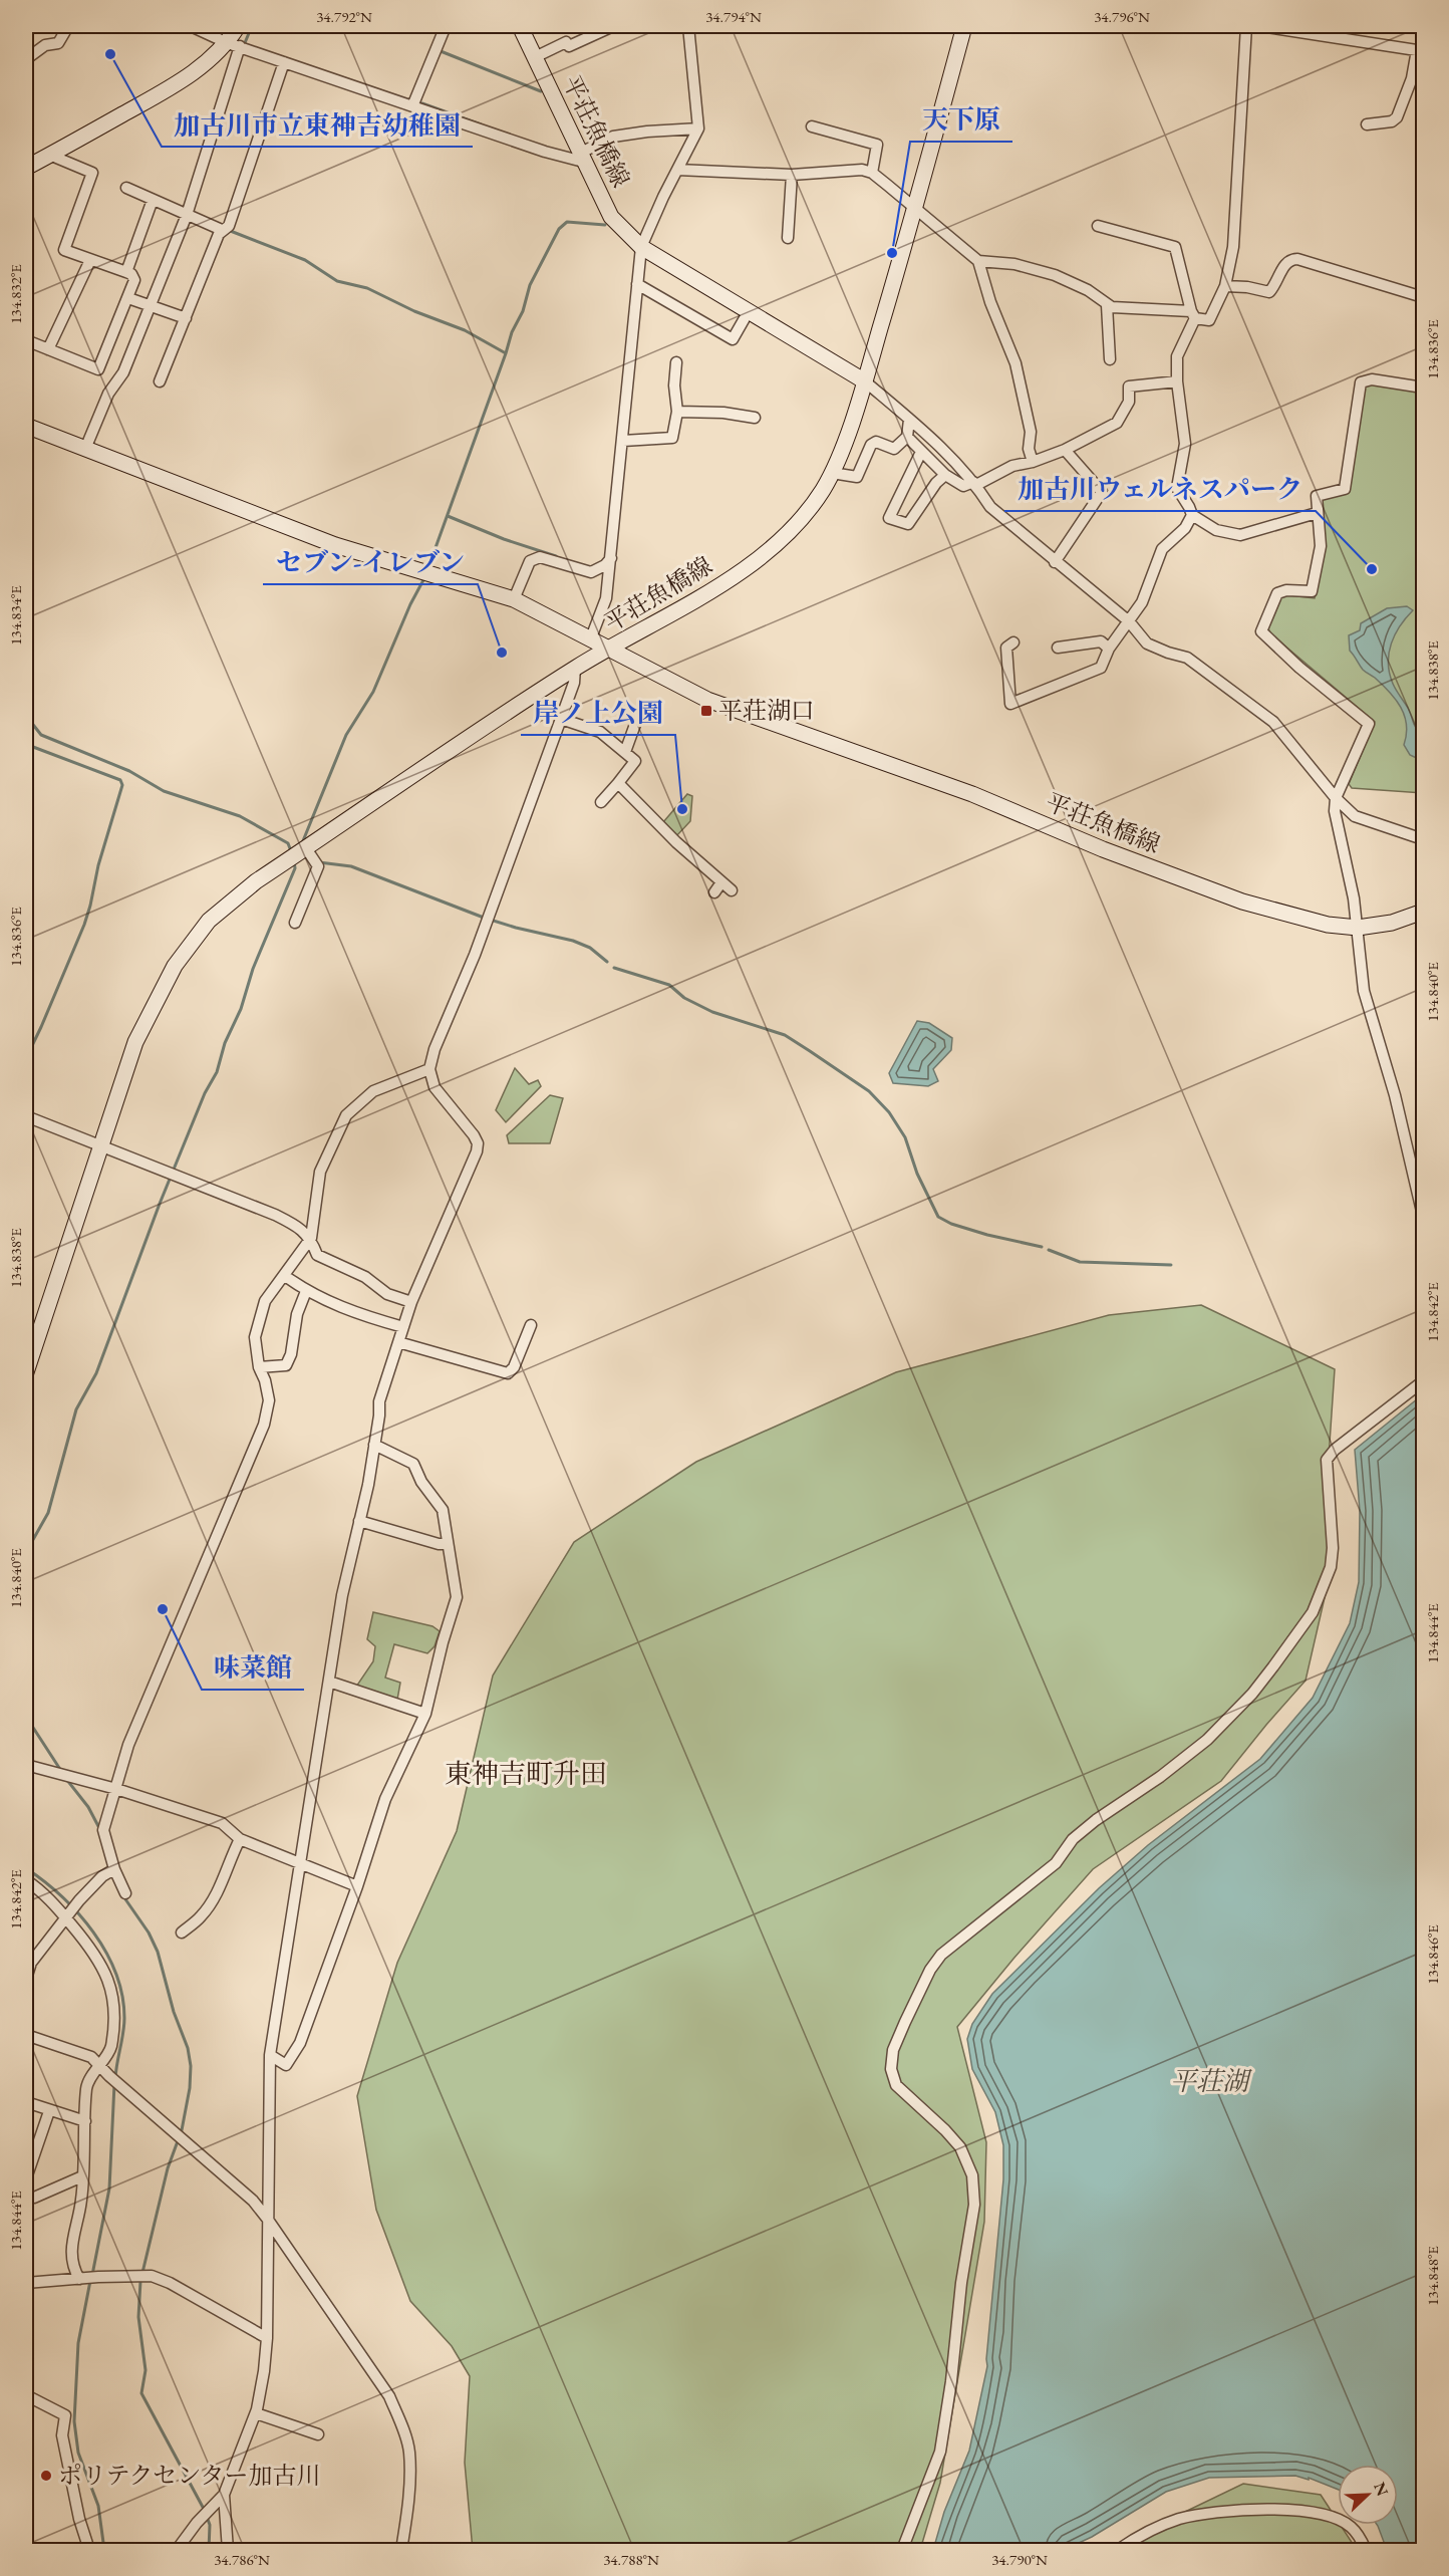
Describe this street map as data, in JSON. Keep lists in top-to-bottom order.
{
  "streets": {
    "main road": ["平荘魚橋線"]
  },
  "districts": ["東神吉町升田"],
  "water": ["平荘湖"],
  "places": {
    "other": [
      "加古川市立東神吉幼稚園",
      "天下原",
      "加古川ウェルネスパーク",
      "セブン-イレブン",
      "岸ノ上公園",
      "味菜館",
      "ポリテクセンター加古川"
    ],
    "transit": ["平荘湖口"]
  },
  "north": "top right",
  "coordinates": [
    "34.792°N",
    "34.794°N",
    "34.796°N",
    "134.832°E",
    "134.836°E",
    "134.834°E",
    "134.838°E",
    "134.840°E",
    "134.842°E",
    "134.844°E",
    "134.846°E",
    "134.848°E",
    "34.786°N",
    "34.788°N",
    "34.790°N"
  ]
}
